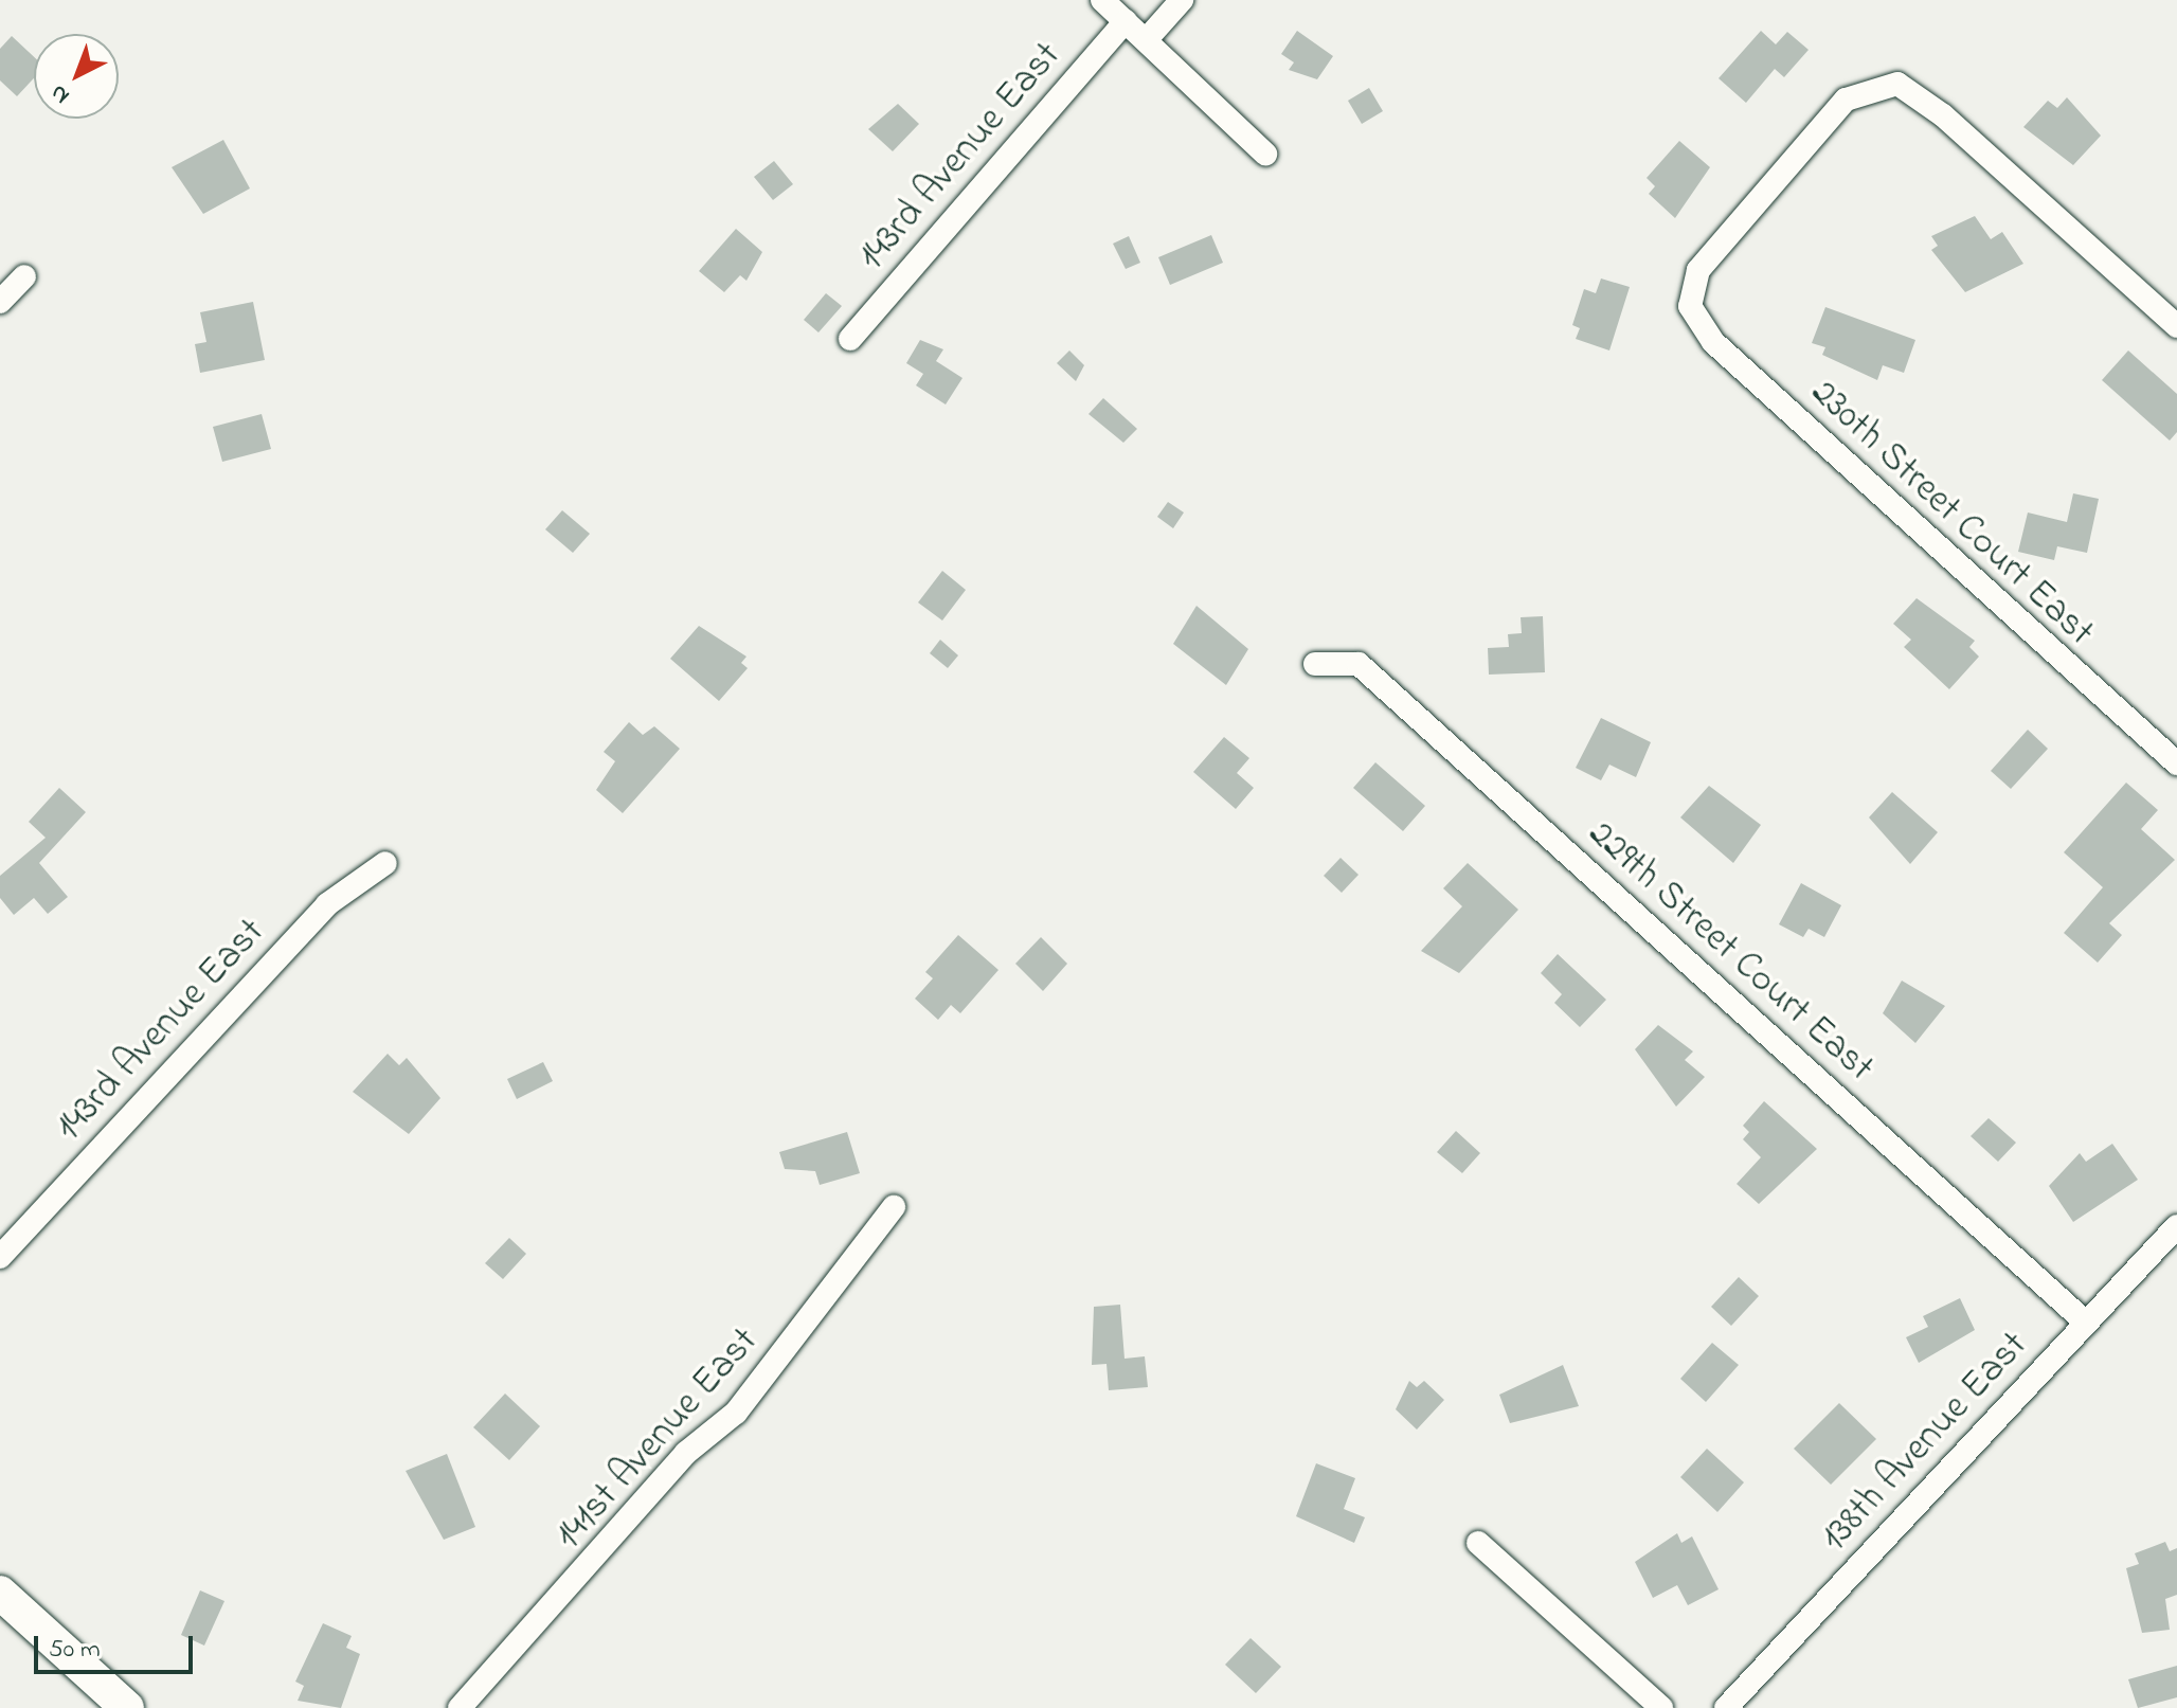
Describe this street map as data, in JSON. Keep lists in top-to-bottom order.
{
  "streets": {
    "street": [
      "143rd Avenue East",
      "230th Street Court East",
      "229th Street Court East",
      "141st Avenue East",
      "138th Avenue East"
    ]
  },
  "crossings": [
    ["229th Street Court East", "138th Avenue East"]
  ],
  "scale_bar": "50 m",
  "north": "bottom left"
}
